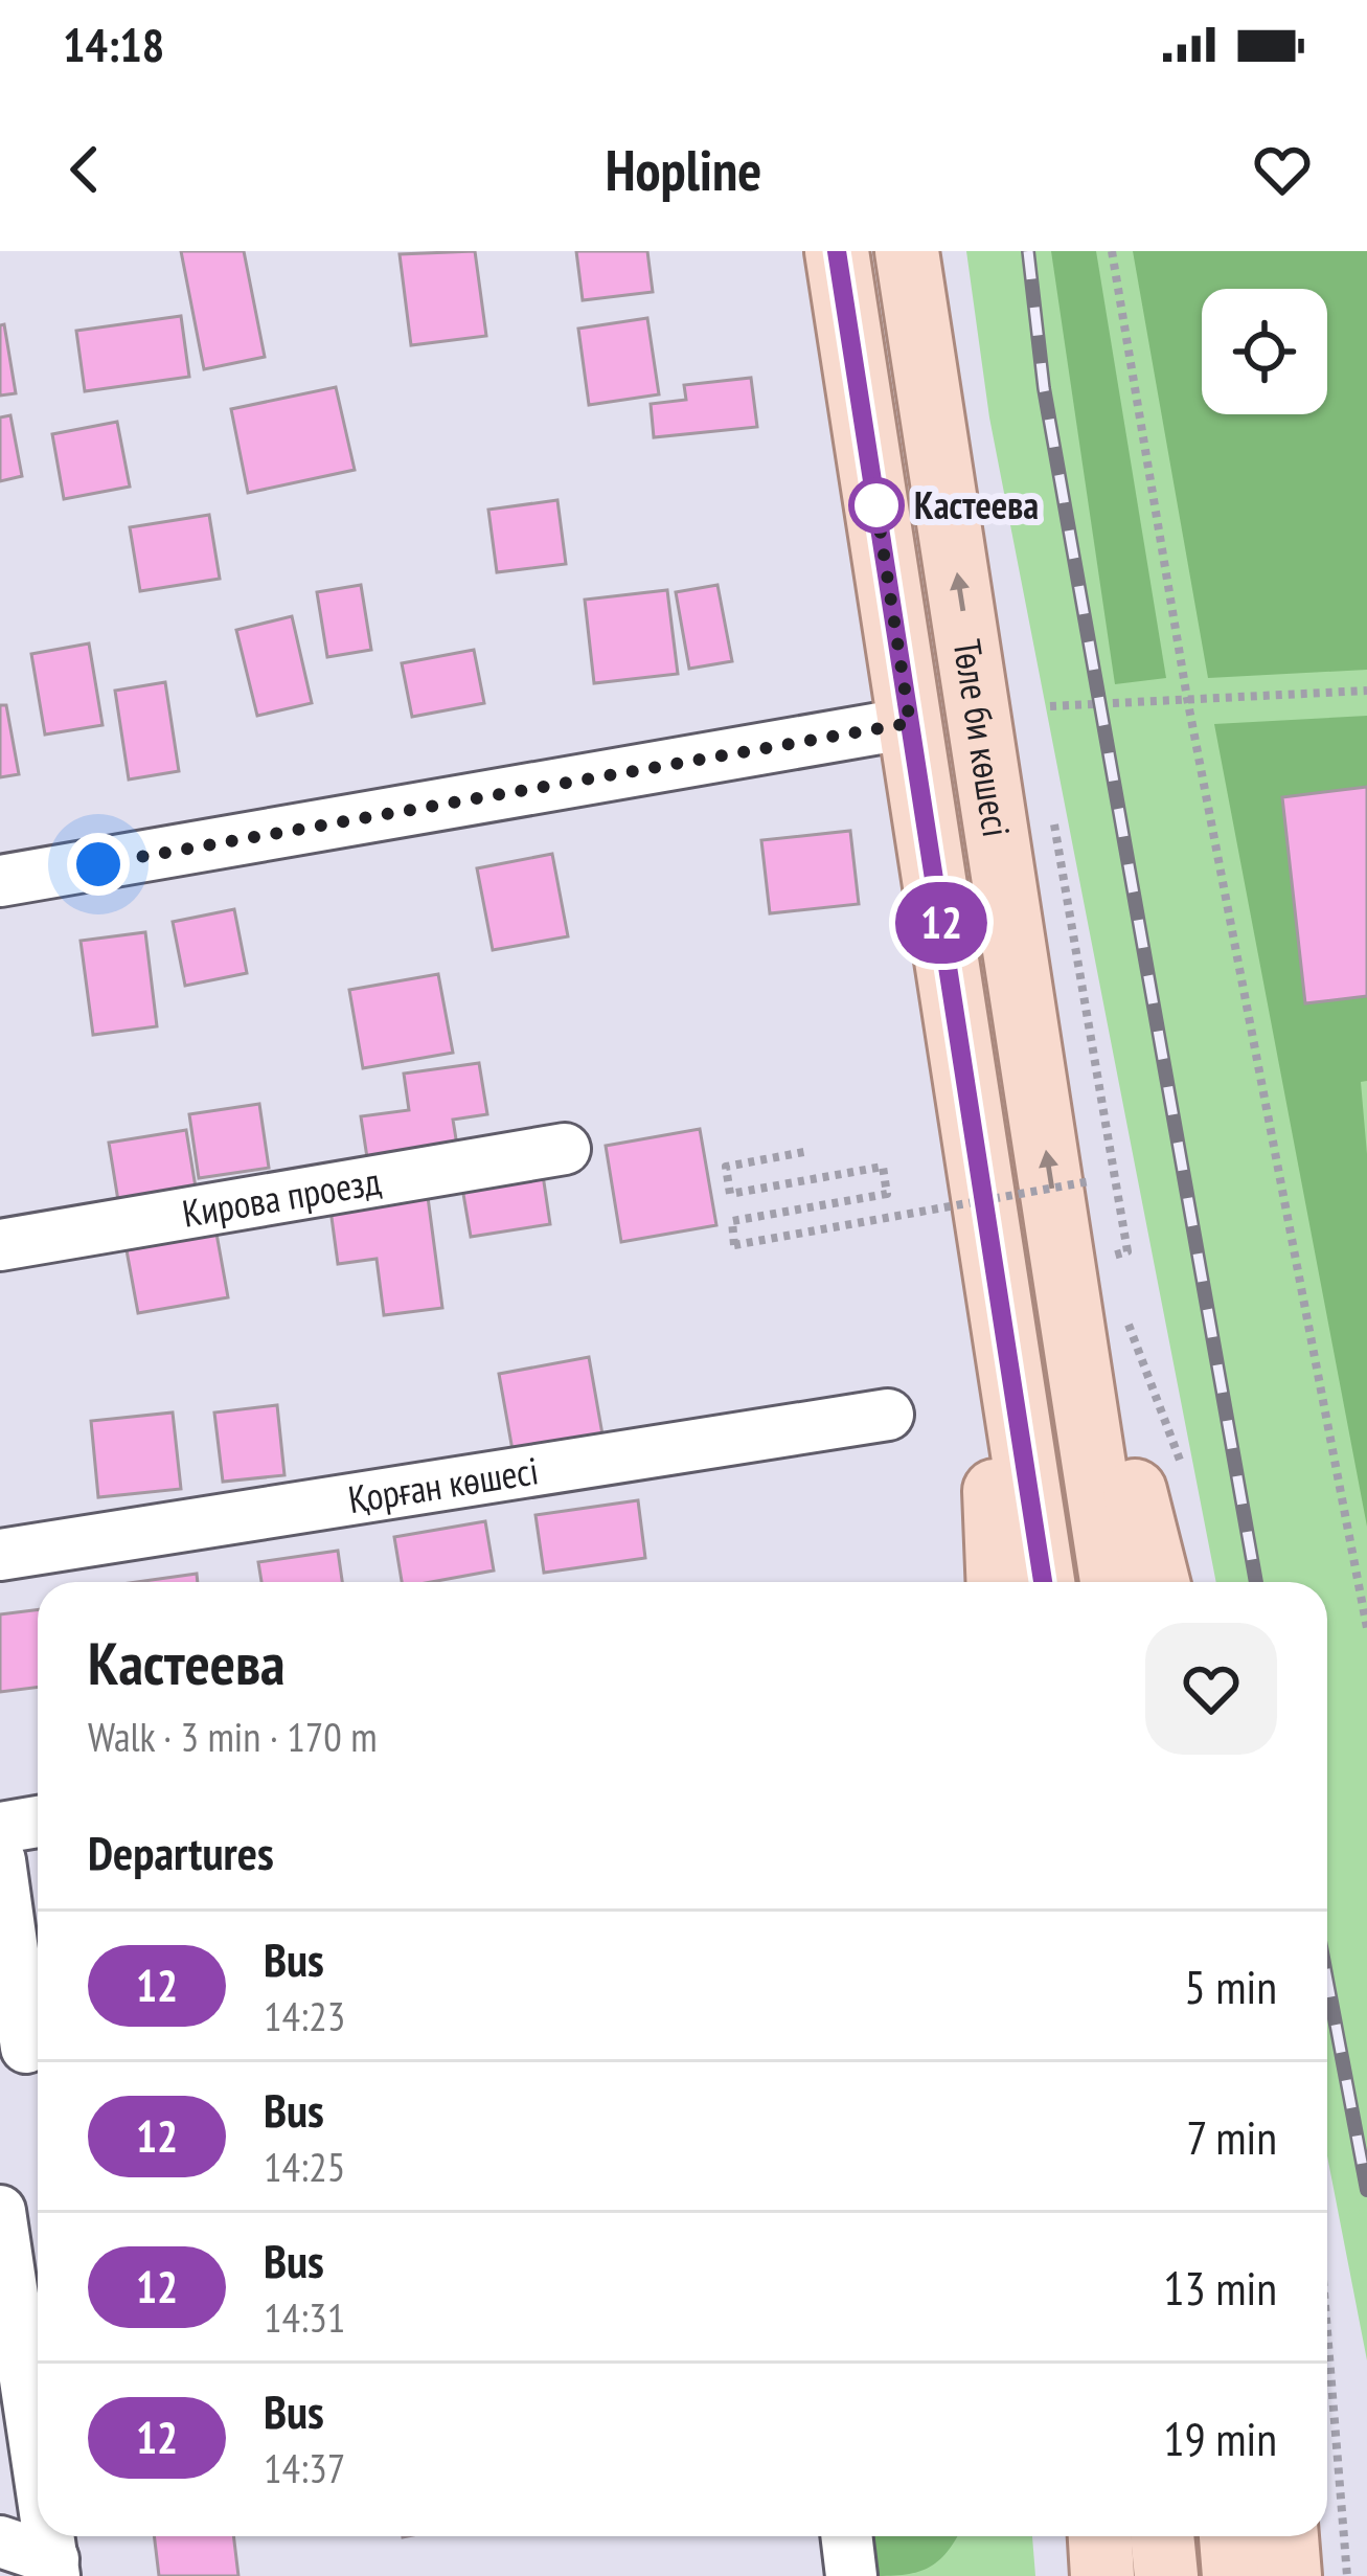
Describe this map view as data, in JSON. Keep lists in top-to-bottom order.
{
  "streets": {
    "main road": ["Төле би көшесі"],
    "street": ["Кирова проезд", "Қорған көшесі"]
  },
  "places": ["Кастеева"],
  "lines": ["bus line 12"],
  "page": {
    "status": "14:18",
    "header": "Hopline",
    "on_map": "12",
    "heading": [
      ["Кастеева", "Walk · 3 min · 170 m"],
      "Departures"
    ],
    "list": [
      {
        "mark": "12",
        "name": "Bus",
        "note": "14:23",
        "value": "5 min"
      },
      {
        "mark": "12",
        "name": "Bus",
        "note": "14:25",
        "value": "7 min"
      },
      {
        "mark": "12",
        "name": "Bus",
        "note": "14:31",
        "value": "13 min"
      },
      {
        "mark": "12",
        "name": "Bus",
        "note": "14:37",
        "value": "19 min"
      }
    ]
  }
}
